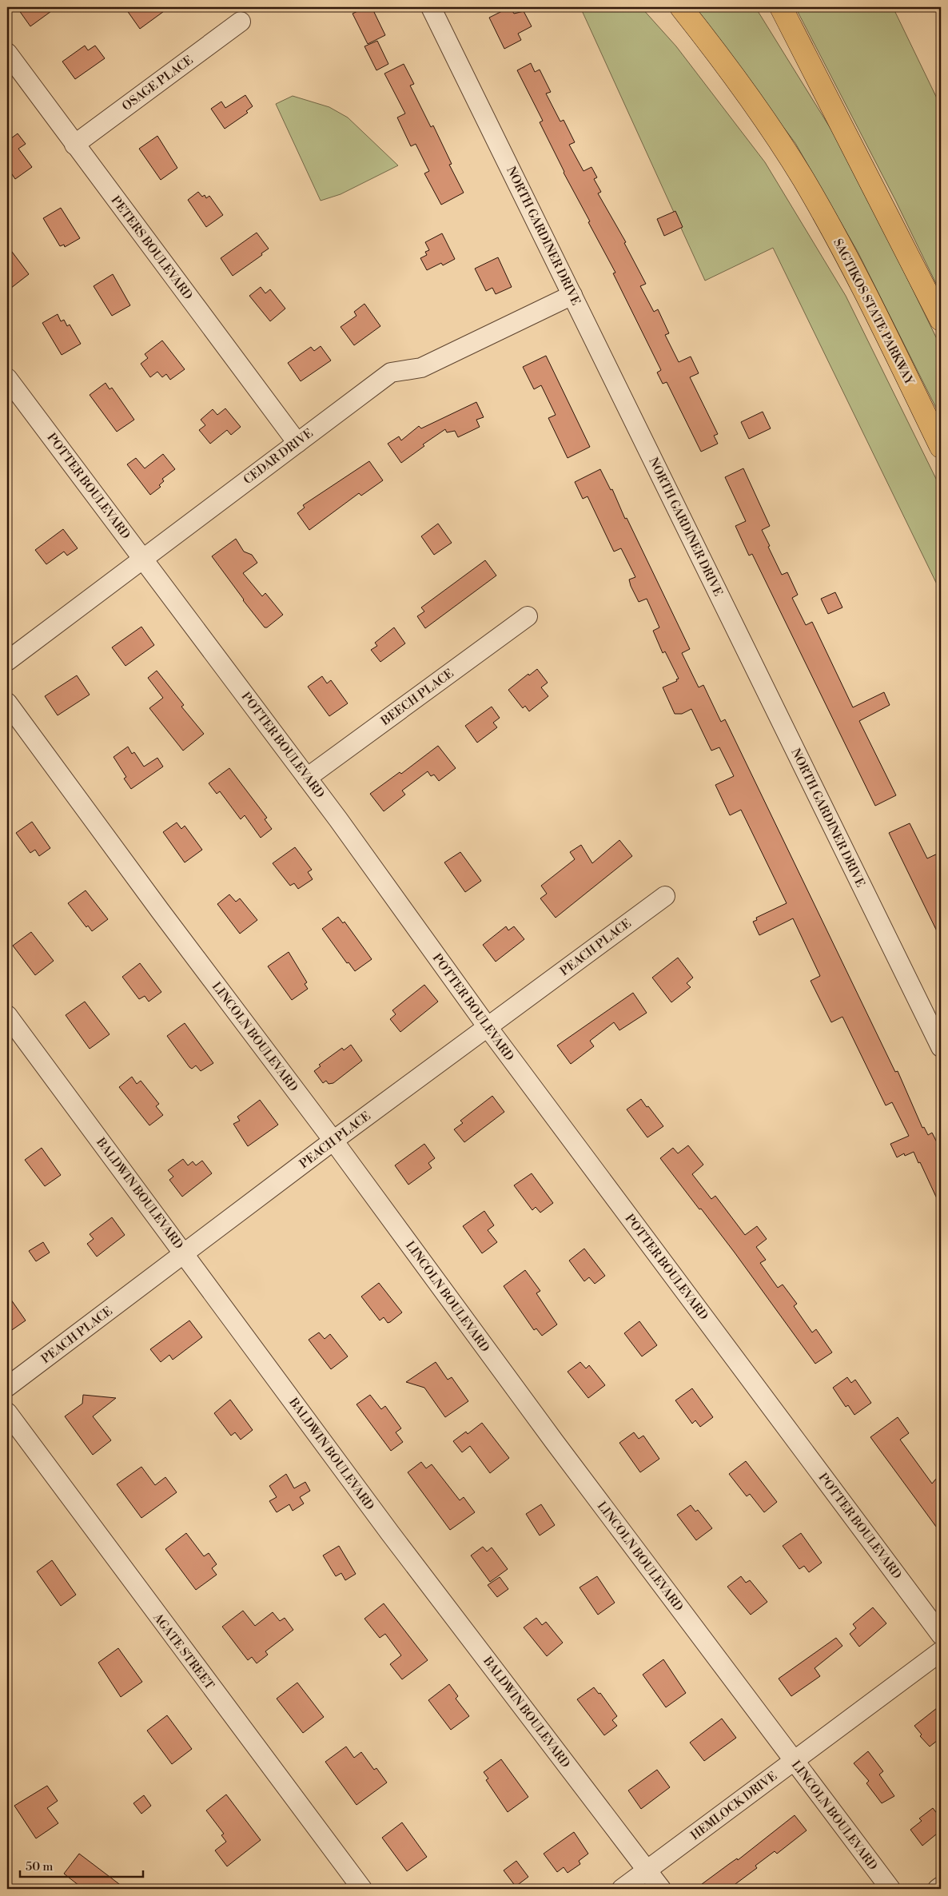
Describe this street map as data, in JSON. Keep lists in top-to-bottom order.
{
  "streets": {
    "highway": ["SAGTIKOS STATE PARKWAY"],
    "street": [
      "OSAGE PLACE",
      "NORTH GARDINER DRIVE",
      "PETERS BOULEVARD",
      "CEDAR DRIVE",
      "POTTER BOULEVARD",
      "BEECH PLACE",
      "PEACH PLACE",
      "LINCOLN BOULEVARD",
      "BALDWIN BOULEVARD",
      "AGATE STREET",
      "HEMLOCK DRIVE"
    ]
  },
  "crossings": [
    ["OSAGE PLACE", "PETERS BOULEVARD"],
    ["NORTH GARDINER DRIVE", "CEDAR DRIVE"],
    ["PETERS BOULEVARD", "CEDAR DRIVE"],
    ["CEDAR DRIVE", "POTTER BOULEVARD"],
    ["POTTER BOULEVARD", "BEECH PLACE"],
    ["POTTER BOULEVARD", "PEACH PLACE"],
    ["PEACH PLACE", "LINCOLN BOULEVARD"],
    ["PEACH PLACE", "BALDWIN BOULEVARD"],
    ["LINCOLN BOULEVARD", "HEMLOCK DRIVE"],
    ["BALDWIN BOULEVARD", "HEMLOCK DRIVE"]
  ],
  "scale_bar": "50 m"
}
